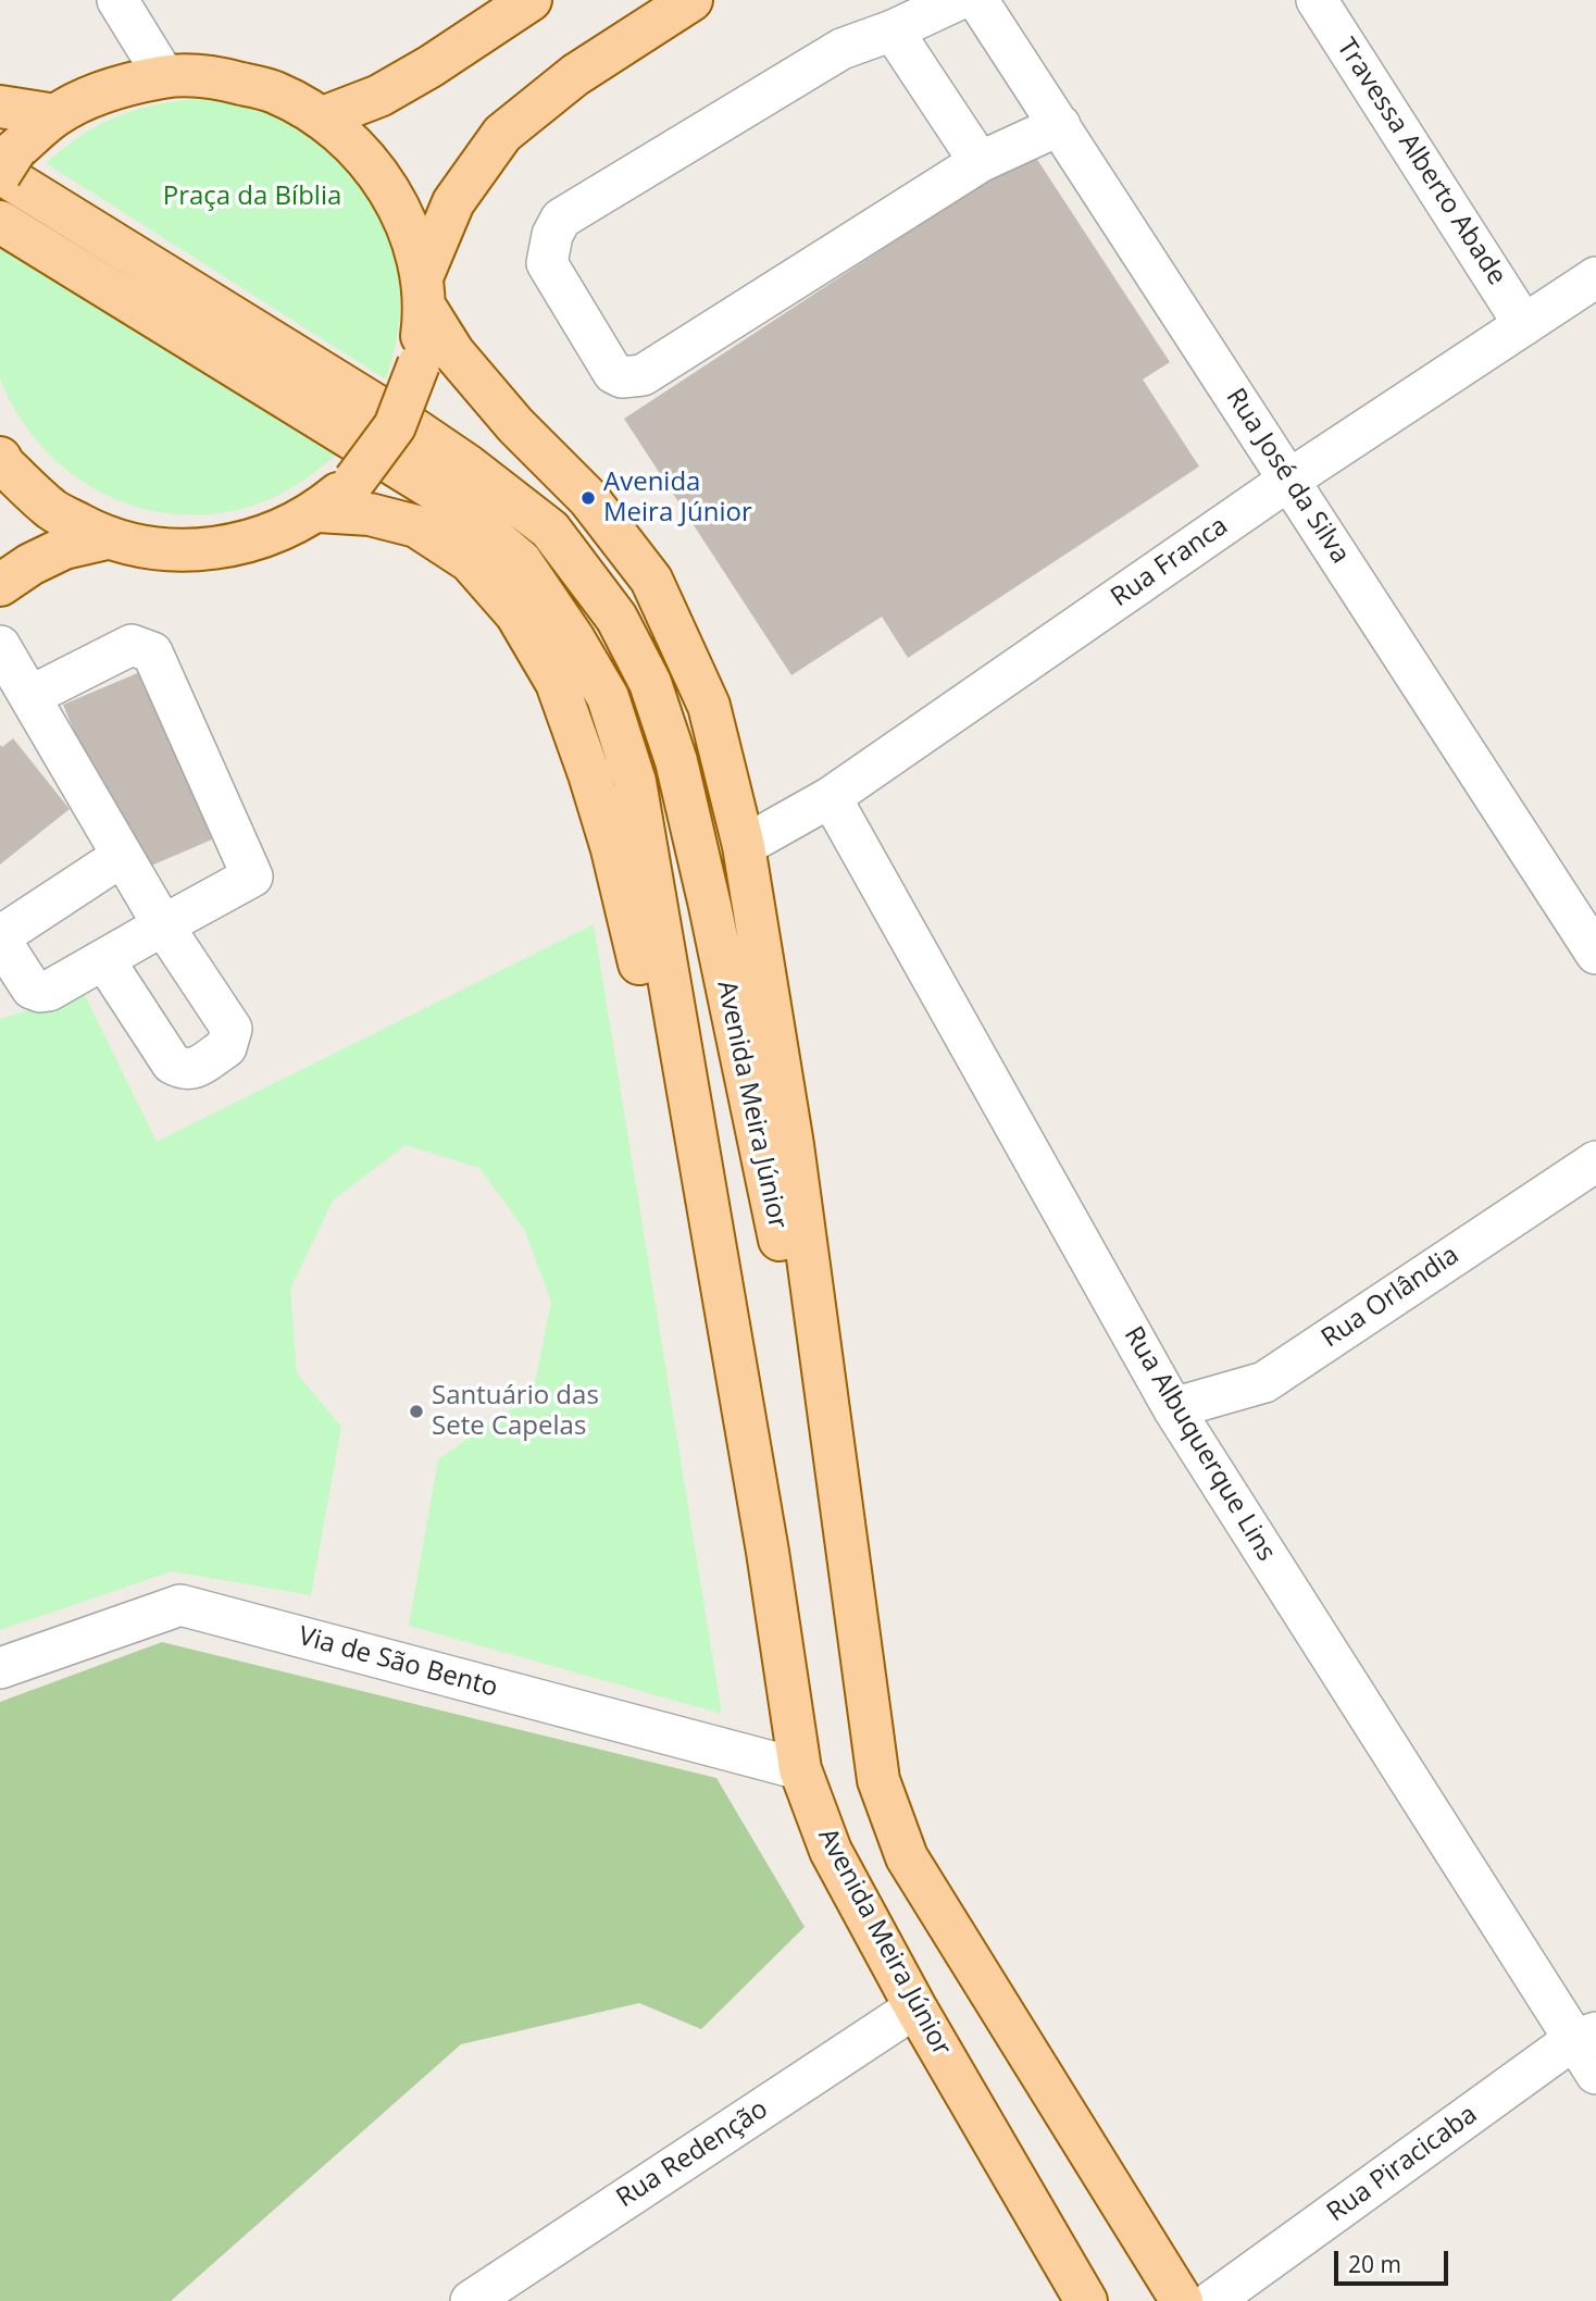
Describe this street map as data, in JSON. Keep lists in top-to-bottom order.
{
  "streets": {
    "main road": ["Avenida Meira Júnior"],
    "street": [
      "Travessa Alberto Abade",
      "Rua José da Silva",
      "Rua Franca",
      "Rua Orlândia",
      "Rua Albuquerque Lins",
      "Via de São Bento",
      "Rua Redenção",
      "Rua Piracicaba"
    ]
  },
  "crossings": [
    ["Travessa Alberto Abade", "Rua Franca"],
    ["Rua José da Silva", "Rua Franca"],
    ["Rua Franca", "Avenida Meira Júnior"],
    ["Rua Franca", "Rua Albuquerque Lins"],
    ["Avenida Meira Júnior", "Via de São Bento"],
    ["Avenida Meira Júnior", "Rua Redenção"],
    ["Rua Orlândia", "Rua Albuquerque Lins"],
    ["Rua Albuquerque Lins", "Rua Piracicaba"]
  ],
  "parks": ["Praça da Bíblia"],
  "places": ["Avenida Meira Júnior", "Santuário das Sete Capelas"],
  "scale_bar": "20 m"
}
